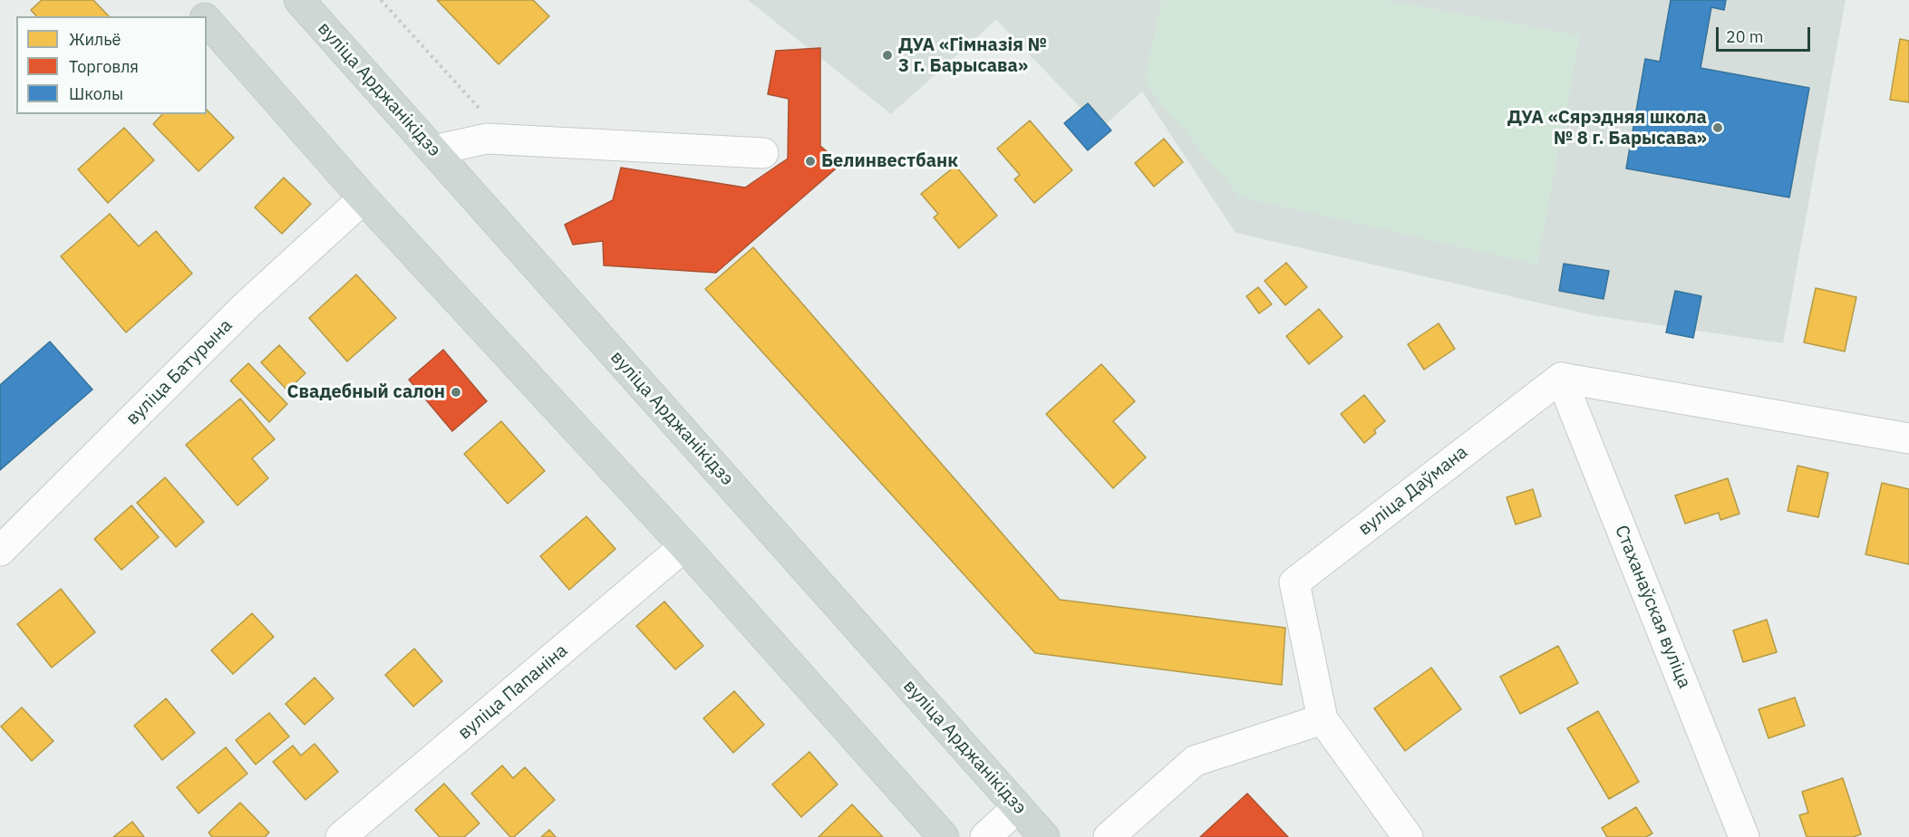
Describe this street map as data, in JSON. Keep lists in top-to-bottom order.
{
  "streets": {
    "main road": ["вуліца Арджанікідзэ"],
    "street": [
      "вуліца Батурына",
      "вуліца Даўмана",
      "Стаханаўская вуліца",
      "вуліца Папаніна"
    ]
  },
  "crossings": [
    ["вуліца Даўмана", "Стаханаўская вуліца"]
  ],
  "places": [
    "ДУА «Гімназія № 3 г. Барысава»",
    "ДУА «Сярэдняя школа № 8 г. Барысава»",
    "Белинвестбанк",
    "Свадебный салон"
  ],
  "legend": ["Жильё", "Торговля", "Школы"],
  "scale_bar": "20 m"
}
